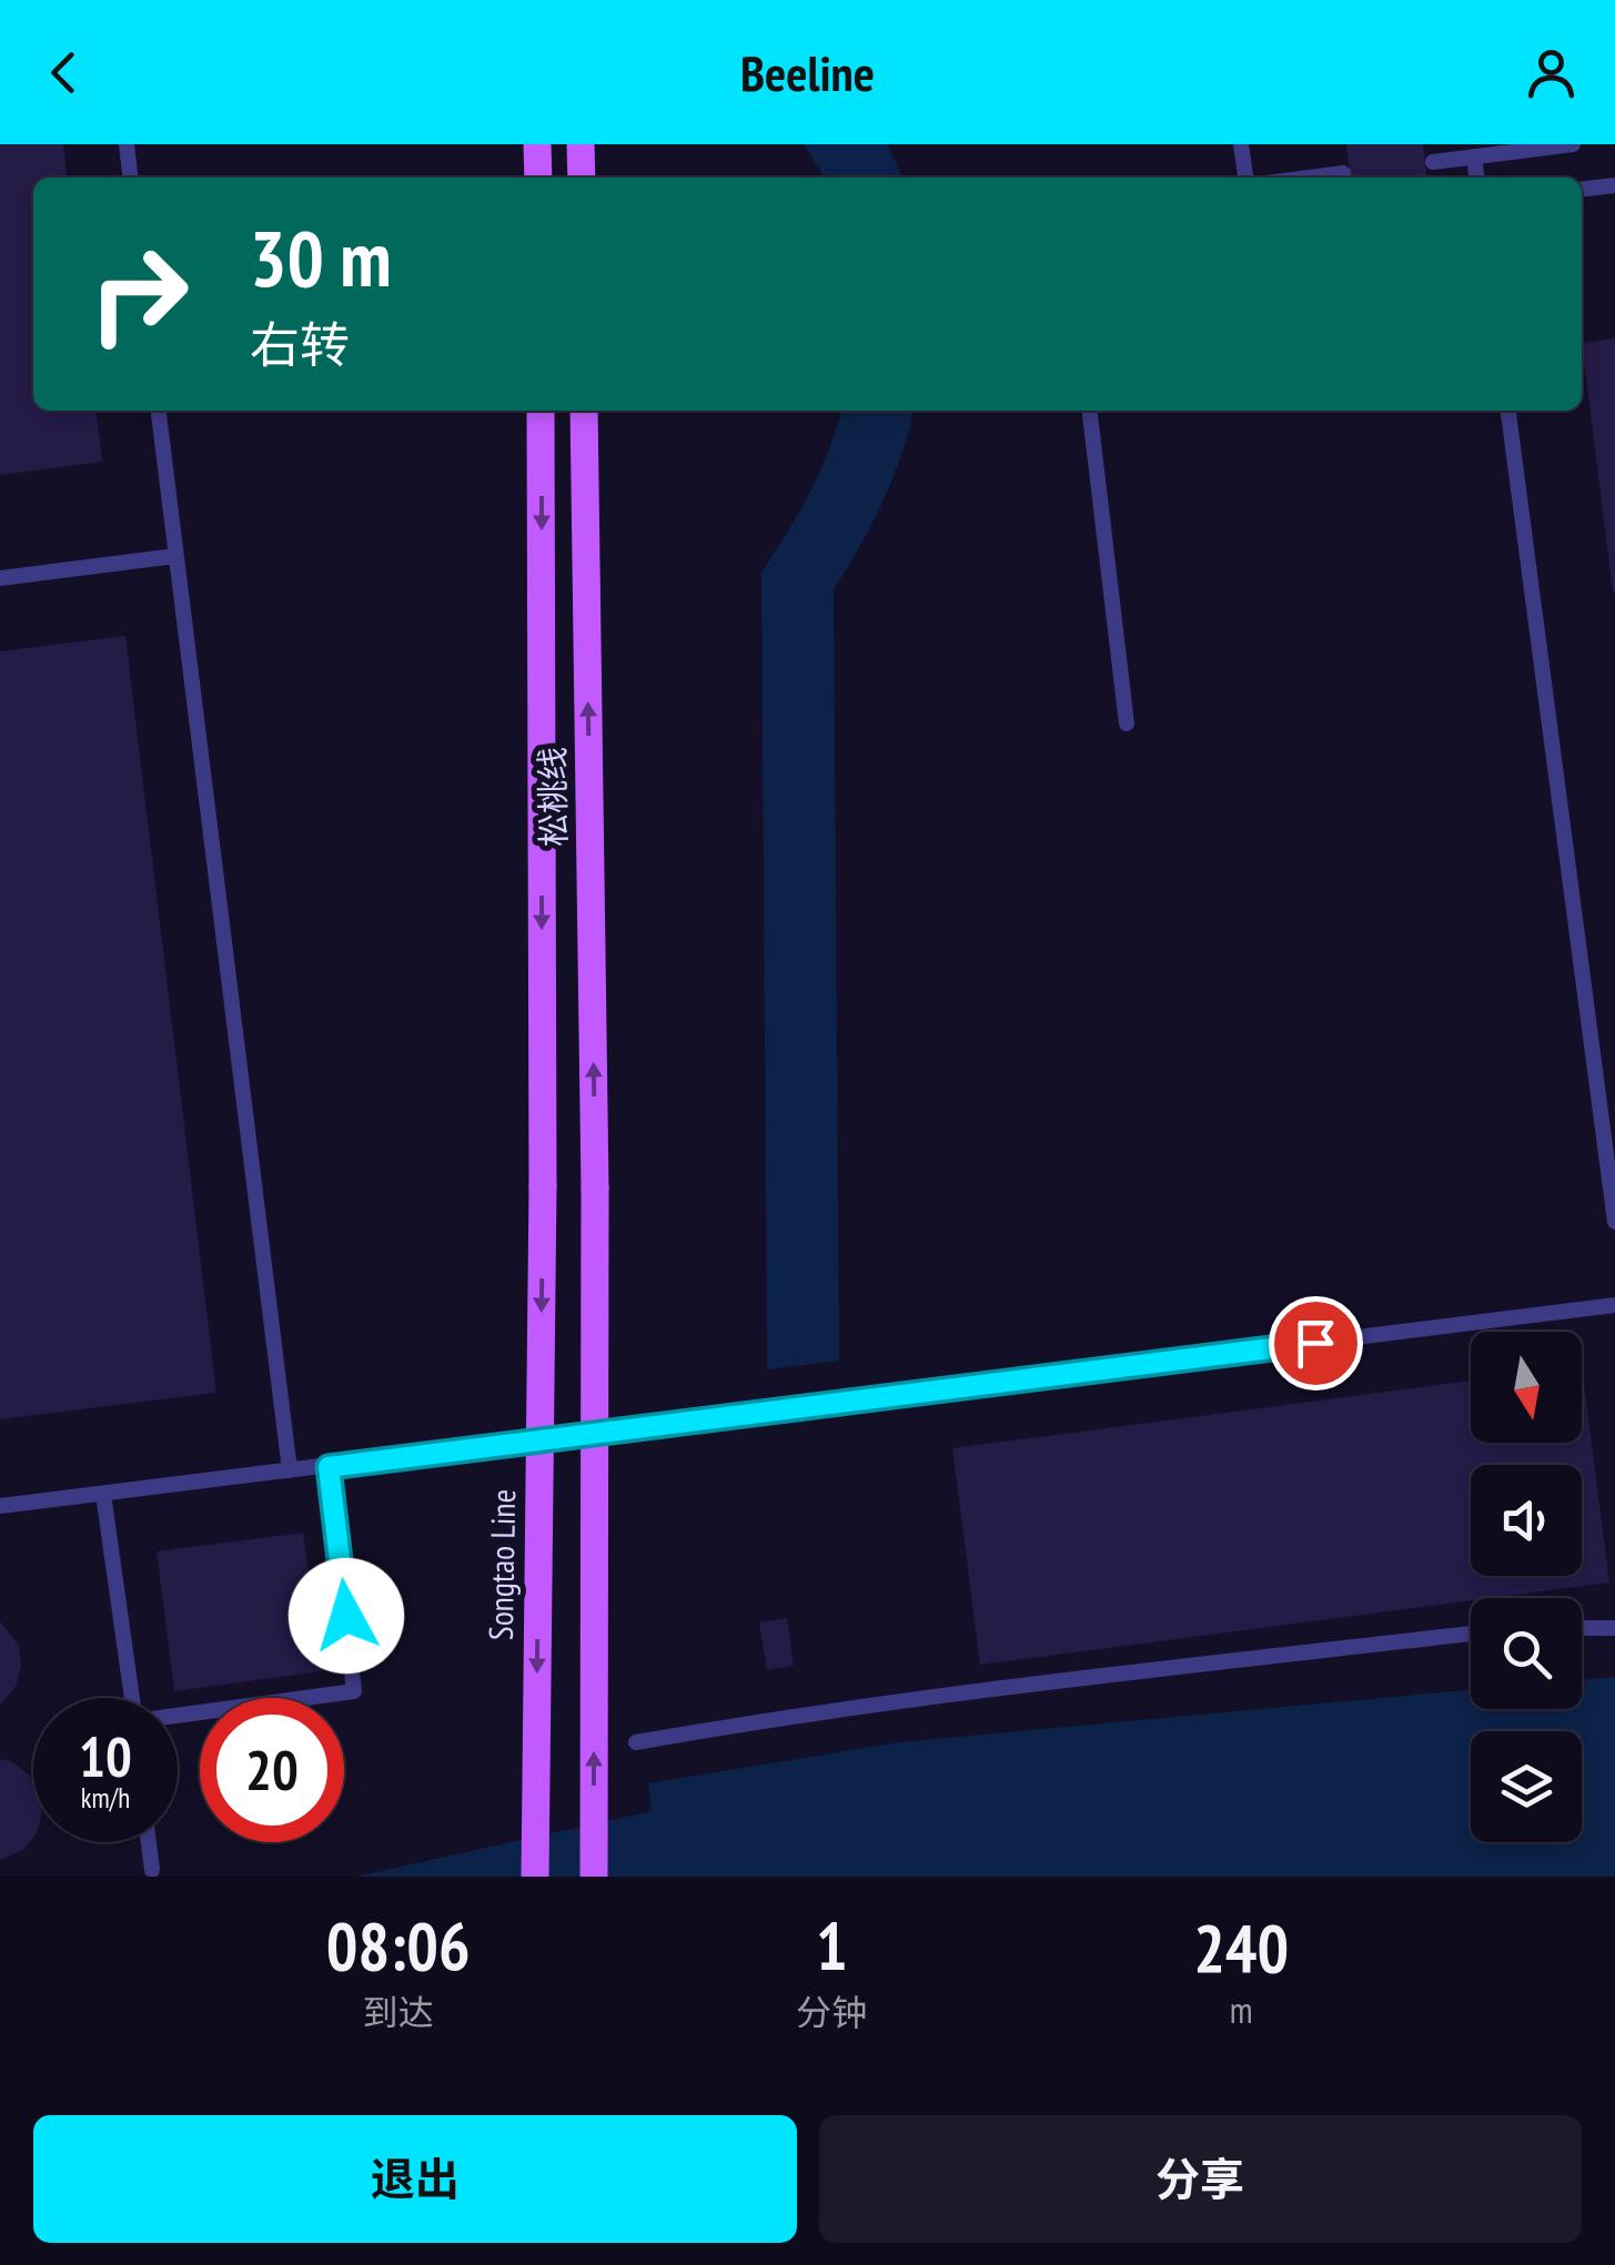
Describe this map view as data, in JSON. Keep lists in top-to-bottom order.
{
  "streets": {
    "main road": ["松桃线", "Songtao Line"]
  },
  "crossings": [
    ["松桃线", "Songtao Line"]
  ],
  "one_way": ["Songtao Line"],
  "north": "bottom",
  "page": {
    "header": "Beeline",
    "turn": ["30 m", "右转"],
    "speed": "10 km/h",
    "limit": "20",
    "eta": [
      "08:06",
      "到达",
      "1",
      "分钟",
      "240",
      "m"
    ],
    "buttons": ["退出", "分享"]
  }
}
